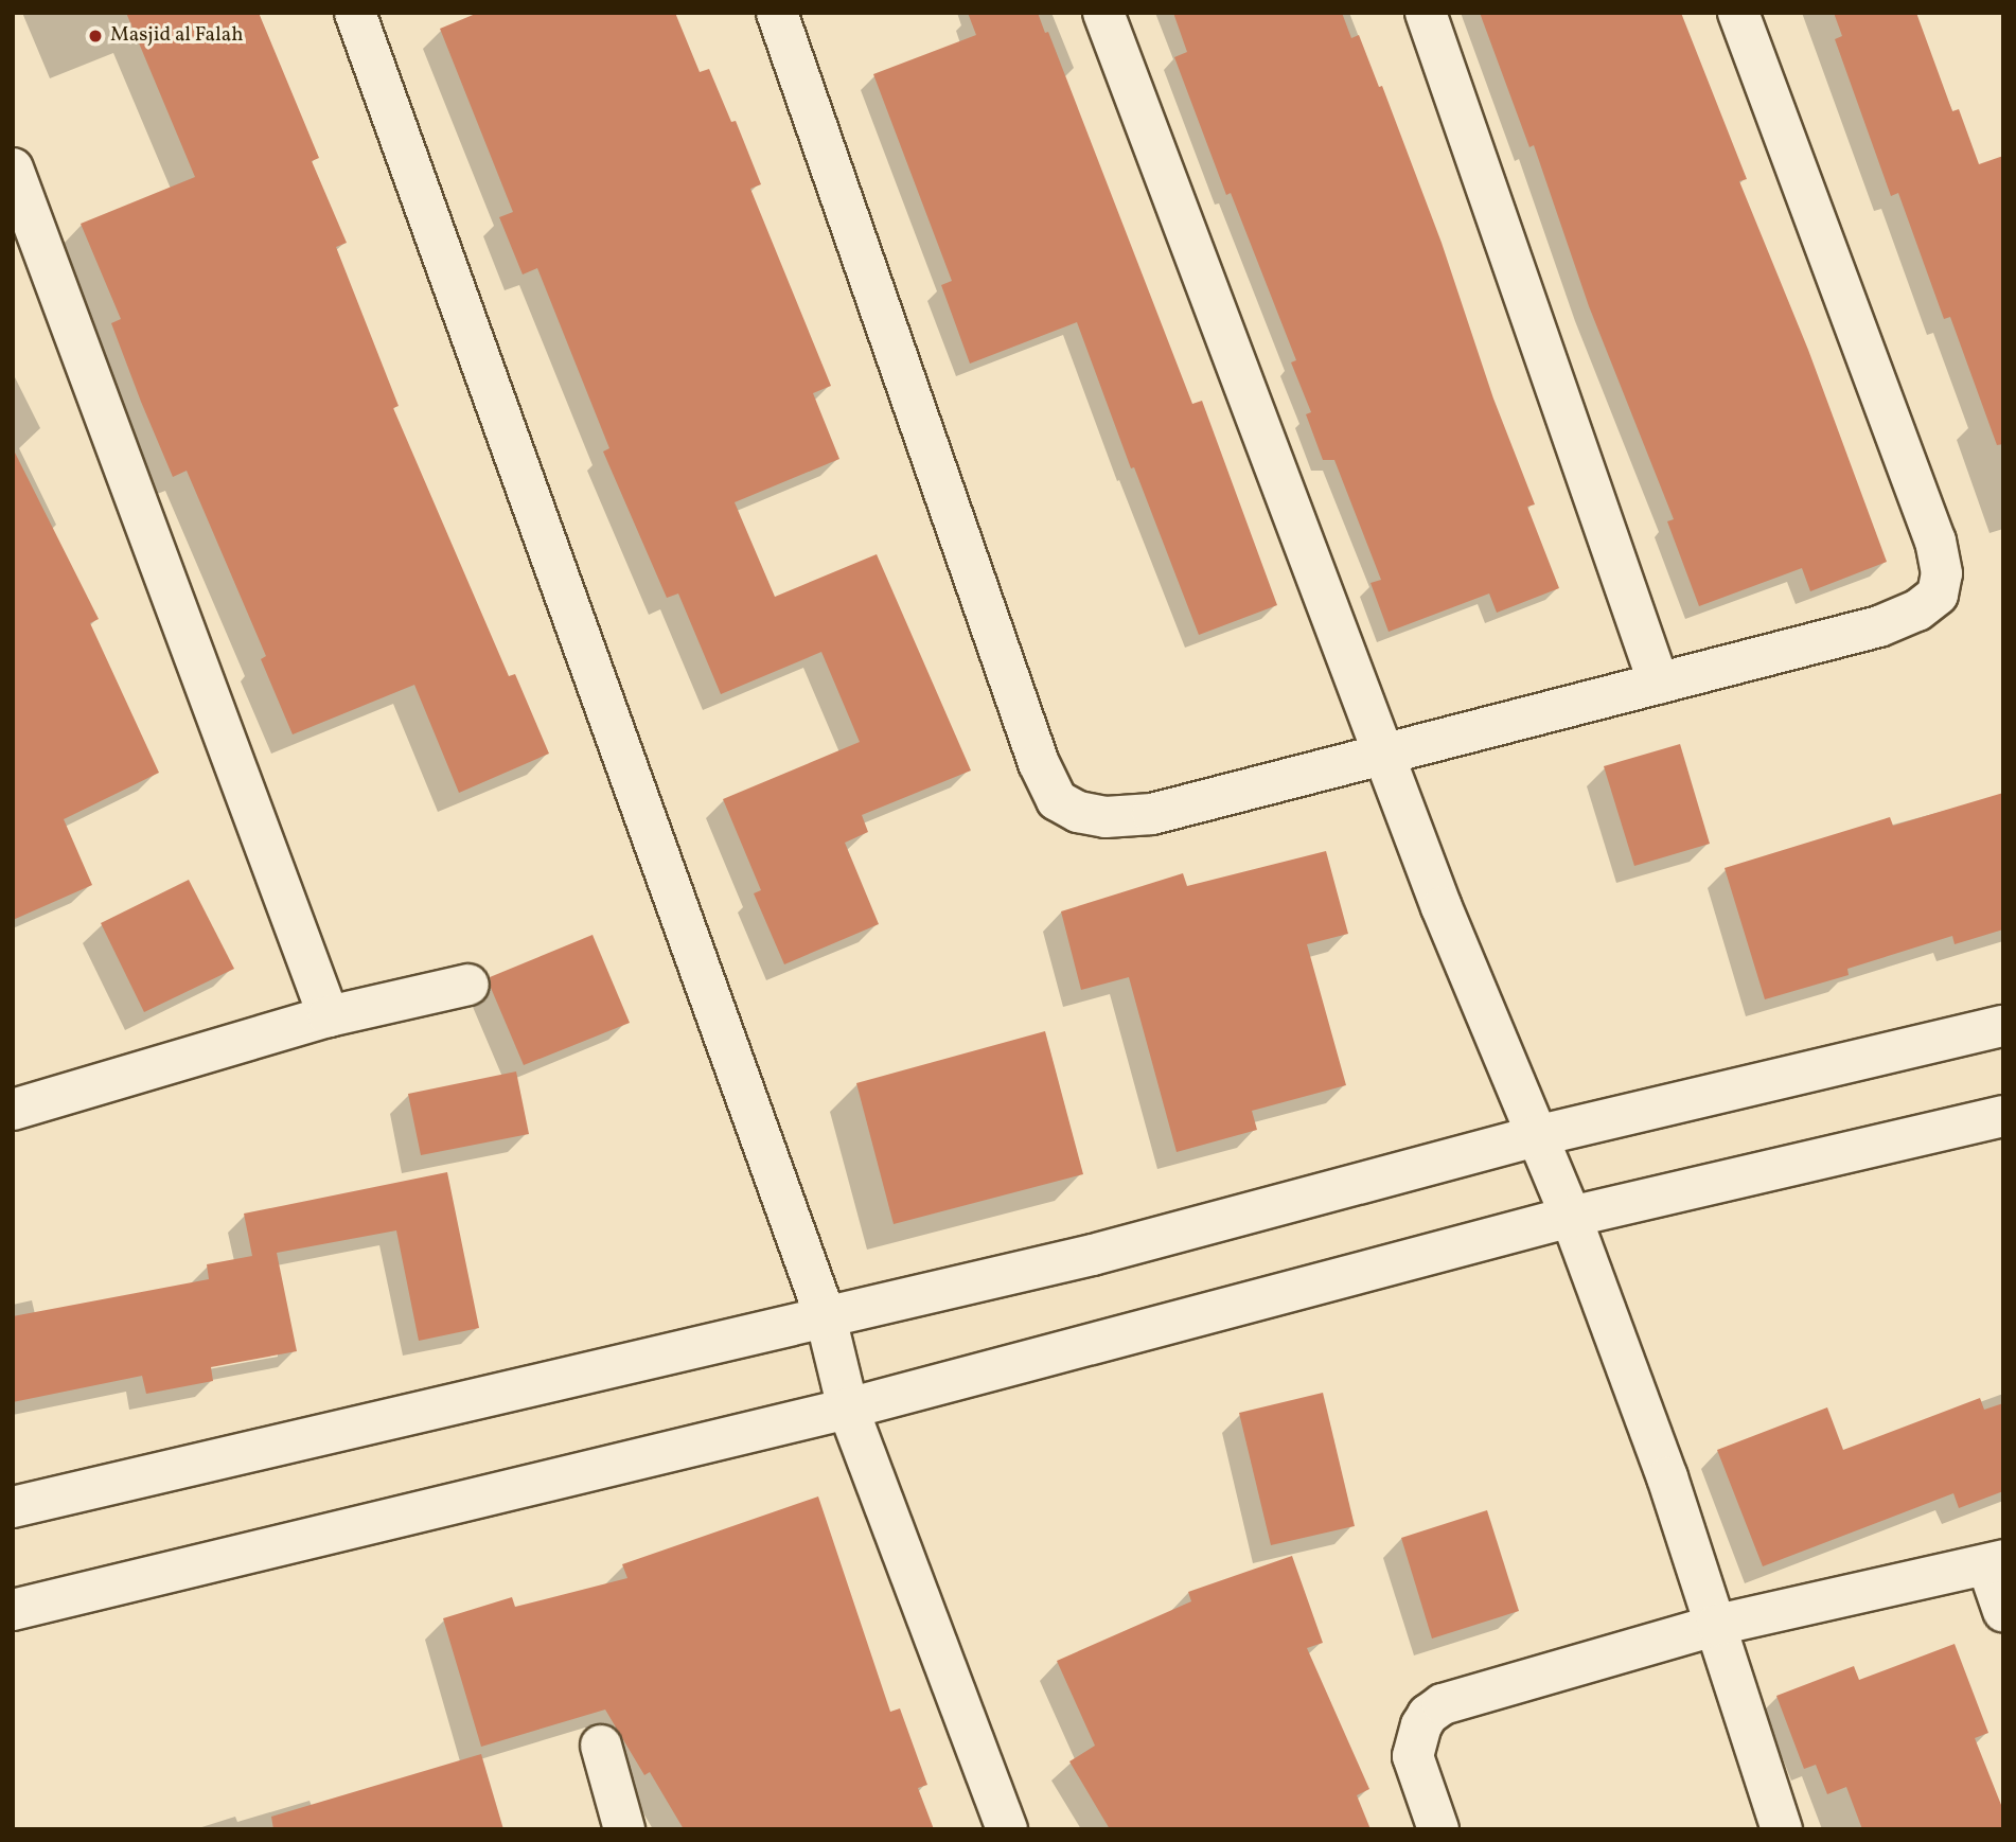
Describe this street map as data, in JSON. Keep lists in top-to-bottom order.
{
  "places": ["Masjid al Falah"]
}
